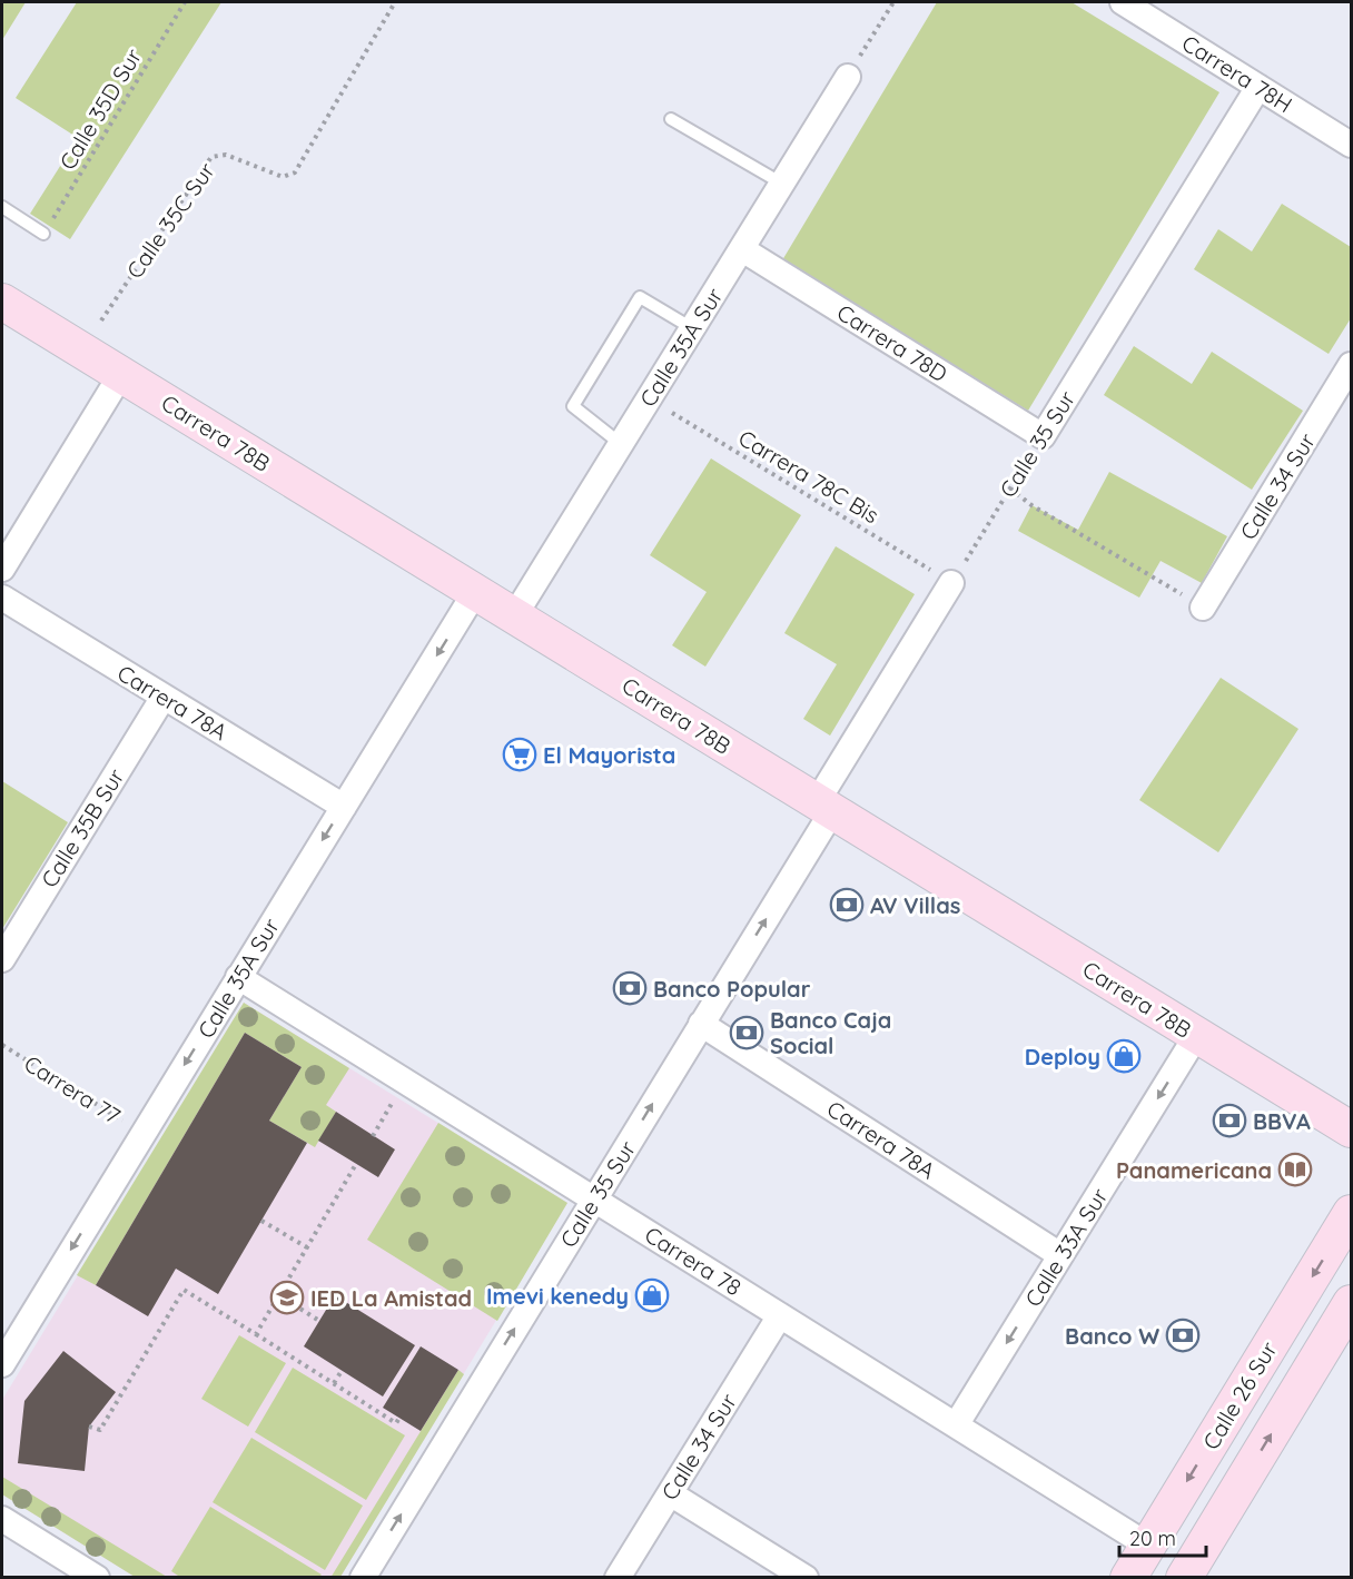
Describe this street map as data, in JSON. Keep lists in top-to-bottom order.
{
  "streets": {
    "street": [
      "Carrera 78H",
      "Carrera 78D",
      "Calle 35A Sur",
      "Carrera 78B",
      "Calle 35 Sur",
      "Calle 34 Sur",
      "Carrera 78A",
      "Calle 35B Sur",
      "Calle 33A Sur",
      "Carrera 78",
      "Calle 26 Sur"
    ],
    "path": [
      "Calle 35D Sur",
      "Calle 35C Sur",
      "Carrera 78C Bis",
      "Carrera 77"
    ]
  },
  "crossings": [
    ["Carrera 78H", "Calle 35 Sur"],
    ["Carrera 78D", "Calle 35A Sur"],
    ["Carrera 78D", "Calle 35 Sur"],
    ["Calle 35A Sur", "Carrera 78B"],
    ["Calle 35A Sur", "Carrera 78C Bis"],
    ["Calle 35A Sur", "Carrera 78A"],
    ["Calle 35A Sur", "Carrera 77"],
    ["Calle 35A Sur", "Carrera 78"],
    ["Carrera 78B", "Calle 35 Sur"],
    ["Carrera 78B", "Calle 33A Sur"],
    ["Calle 35 Sur", "Carrera 78C Bis"],
    ["Calle 35 Sur", "Carrera 78A"],
    ["Calle 35 Sur", "Carrera 78"],
    ["Calle 34 Sur", "Carrera 78"],
    ["Carrera 78A", "Calle 35B Sur"],
    ["Carrera 78A", "Calle 33A Sur"],
    ["Calle 33A Sur", "Carrera 78"],
    ["Carrera 78", "Calle 26 Sur"]
  ],
  "one_way": ["Calle 35A Sur", "Calle 35 Sur", "Calle 33A Sur"],
  "places": {
    "supermarket": ["El Mayorista"],
    "bank": [
      "AV Villas",
      "Banco Popular",
      "Banco Caja Social",
      "BBVA",
      "Banco W"
    ],
    "shop": ["Deploy", "Imevi kenedy"],
    "library": ["Panamericana"],
    "school or university": ["IED La Amistad"]
  },
  "scale_bar": "20 m"
}
